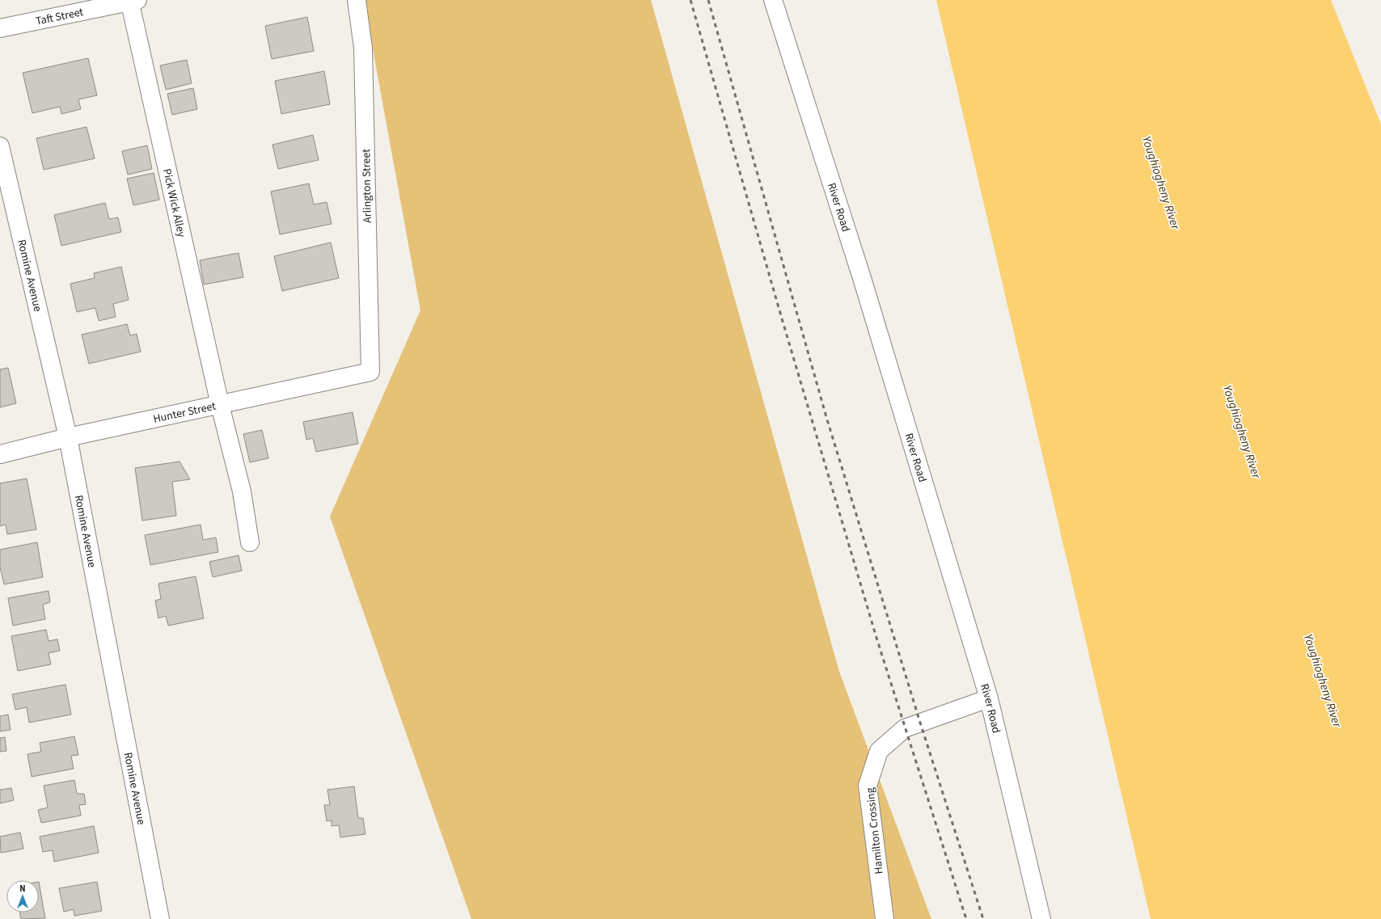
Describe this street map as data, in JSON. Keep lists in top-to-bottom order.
{
  "streets": {
    "street": [
      "Taft Street",
      "Arlington Street",
      "Pick Wick Alley",
      "River Road",
      "Romine Avenue",
      "Hunter Street",
      "Hamilton Crossing"
    ]
  },
  "crossings": [
    ["Taft Street", "Pick Wick Alley"],
    ["Arlington Street", "Hunter Street"],
    ["Pick Wick Alley", "Hunter Street"],
    ["River Road", "Hamilton Crossing"],
    ["Romine Avenue", "Hunter Street"]
  ],
  "water": ["Youghiogheny River"],
  "north": "top"
}
